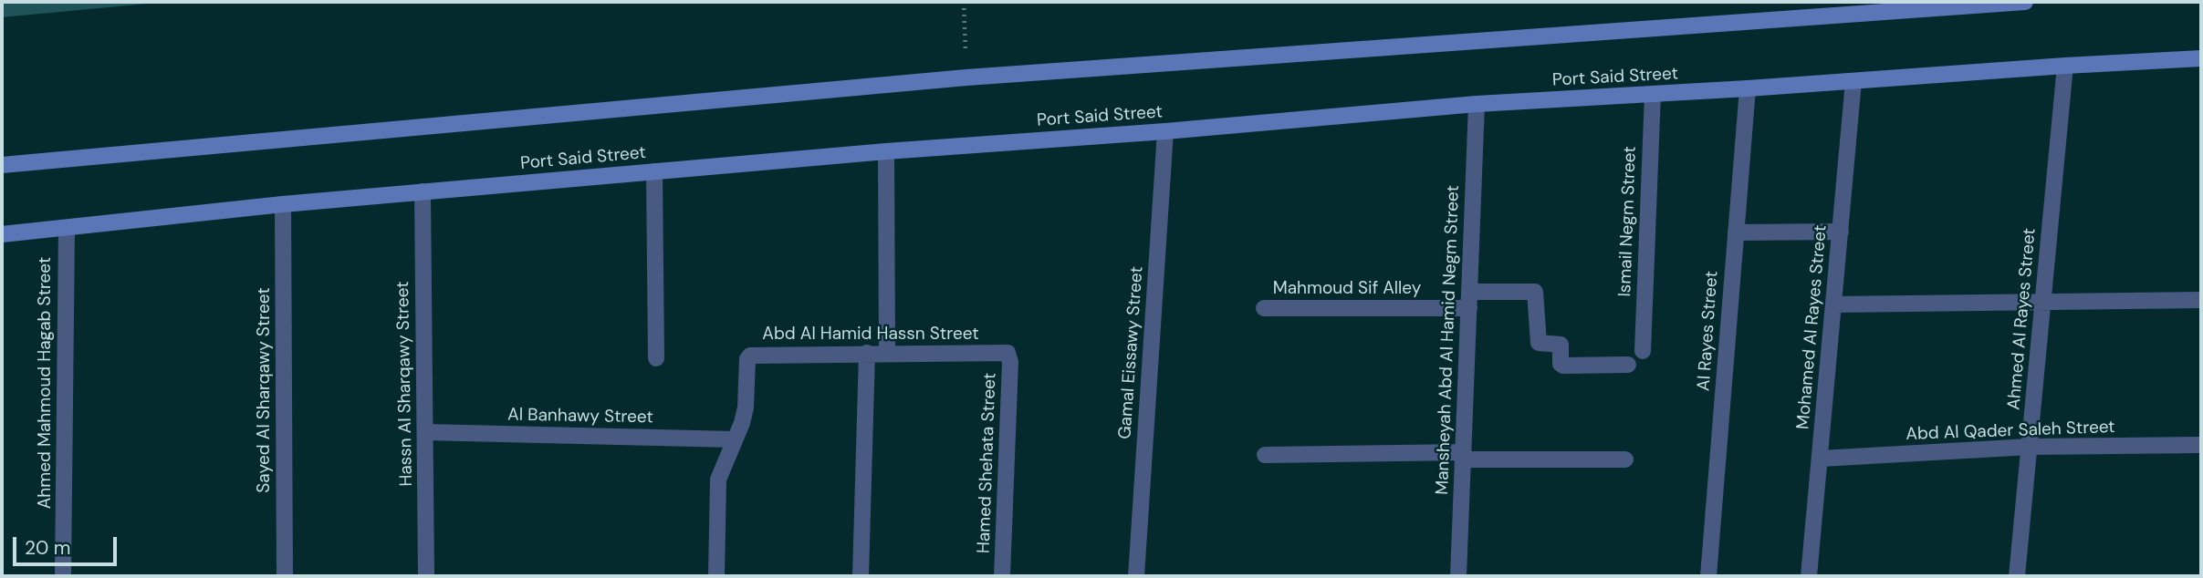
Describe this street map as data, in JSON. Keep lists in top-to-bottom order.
{
  "streets": {
    "main road": ["Port Said Street"],
    "street": [
      "Ismail Negm Street",
      "Mahmoud Sif Alley",
      "Ahmed Al Rayes Street",
      "Mohamed Al Rayes Street",
      "Al Rayes Street",
      "Abd Al Hamid Hassn Street",
      "Mansheyah Abd Al Hamid Negm Street",
      "Gamal Eissawy Street",
      "Ahmed Mahmoud Hagab Street",
      "Hassn Al Sharqawy Street",
      "Sayed Al Sharqawy Street",
      "Al Banhawy Street",
      "Abd Al Qader Saleh Street",
      "Hamed Shehata Street"
    ]
  },
  "crossings": [
    ["Port Said Street", "Ismail Negm Street"],
    ["Port Said Street", "Ahmed Al Rayes Street"],
    ["Port Said Street", "Mohamed Al Rayes Street"],
    ["Port Said Street", "Al Rayes Street"],
    ["Port Said Street", "Mansheyah Abd Al Hamid Negm Street"],
    ["Port Said Street", "Gamal Eissawy Street"],
    ["Port Said Street", "Ahmed Mahmoud Hagab Street"],
    ["Port Said Street", "Hassn Al Sharqawy Street"],
    ["Port Said Street", "Sayed Al Sharqawy Street"],
    ["Mahmoud Sif Alley", "Mansheyah Abd Al Hamid Negm Street"],
    ["Ahmed Al Rayes Street", "Abd Al Qader Saleh Street"],
    ["Mohamed Al Rayes Street", "Abd Al Qader Saleh Street"],
    ["Abd Al Hamid Hassn Street", "Al Banhawy Street"],
    ["Abd Al Hamid Hassn Street", "Hamed Shehata Street"],
    ["Hassn Al Sharqawy Street", "Al Banhawy Street"]
  ],
  "scale_bar": "20 m"
}
